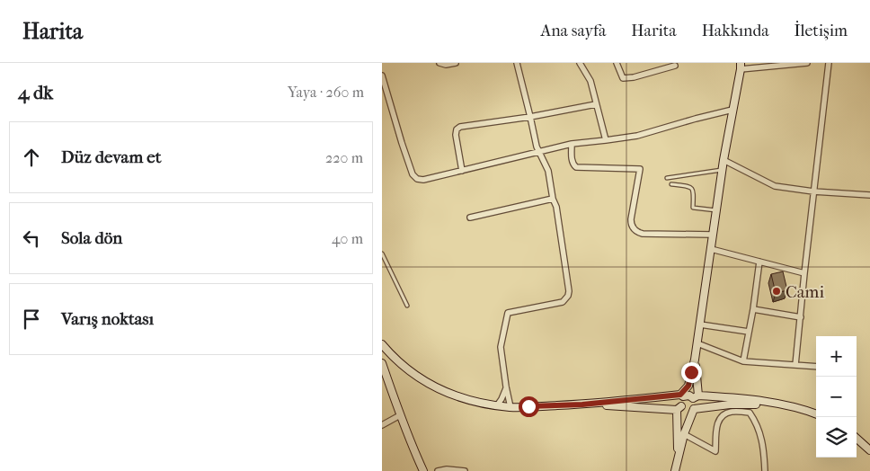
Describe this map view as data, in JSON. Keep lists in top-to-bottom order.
{
  "places": ["Cami"],
  "page": {
    "header": "Harita",
    "nav": [
      "Ana sayfa",
      "Harita",
      "Hakkında",
      "İletişim"
    ],
    "heading": ["4 dk", "Yaya · 260 m"],
    "list": [
      ["Düz devam et", "220 m"],
      ["Sola dön", "40 m"],
      "Varış noktası"
    ],
    "map_buttons": ["+", "−"]
  }
}
